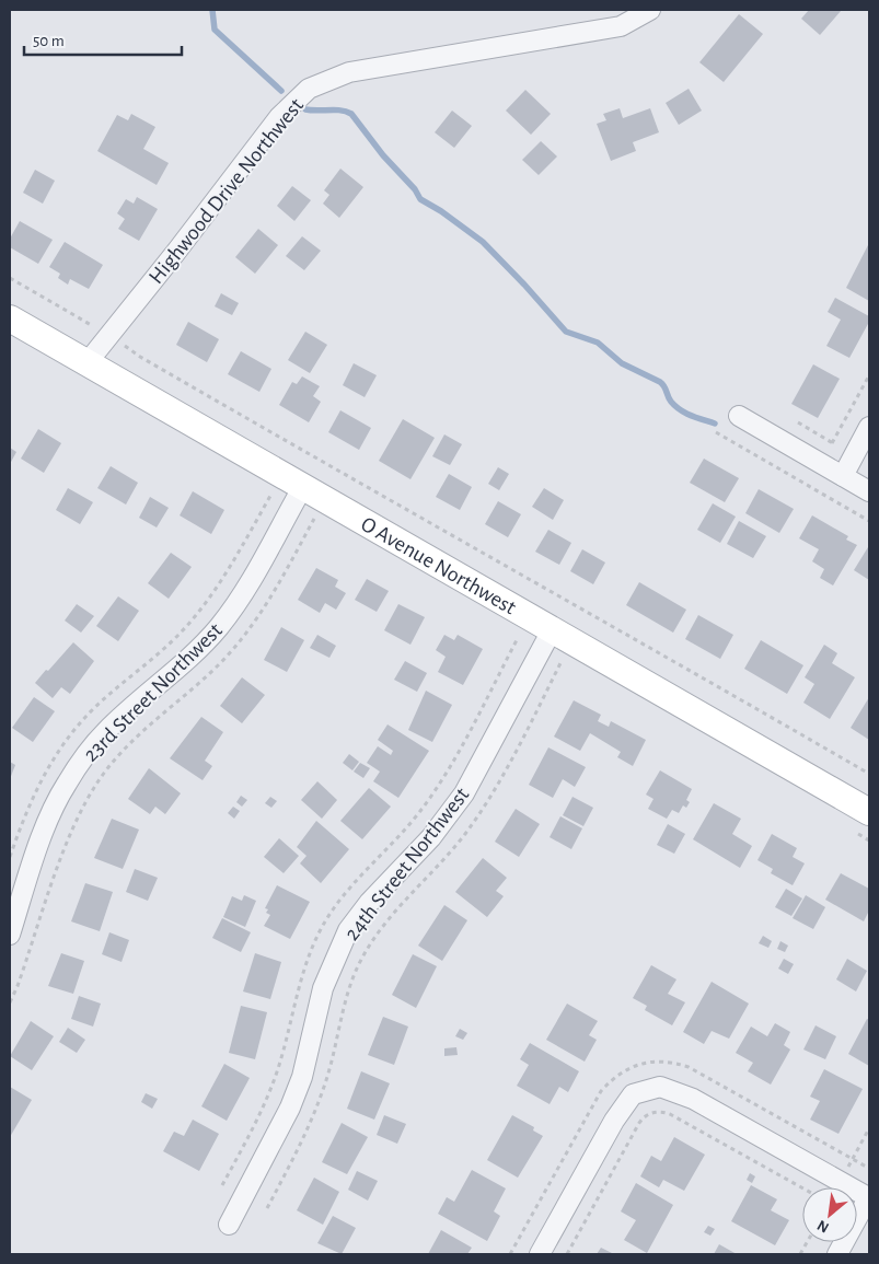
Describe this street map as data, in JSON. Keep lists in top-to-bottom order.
{
  "streets": {
    "street": [
      "Highwood Drive Northwest",
      "O Avenue Northwest",
      "23rd Street Northwest",
      "24th Street Northwest"
    ]
  },
  "crossings": [
    ["Highwood Drive Northwest", "O Avenue Northwest"],
    ["O Avenue Northwest", "23rd Street Northwest"],
    ["O Avenue Northwest", "24th Street Northwest"]
  ],
  "scale_bar": "50 m",
  "north": "bottom left"
}
